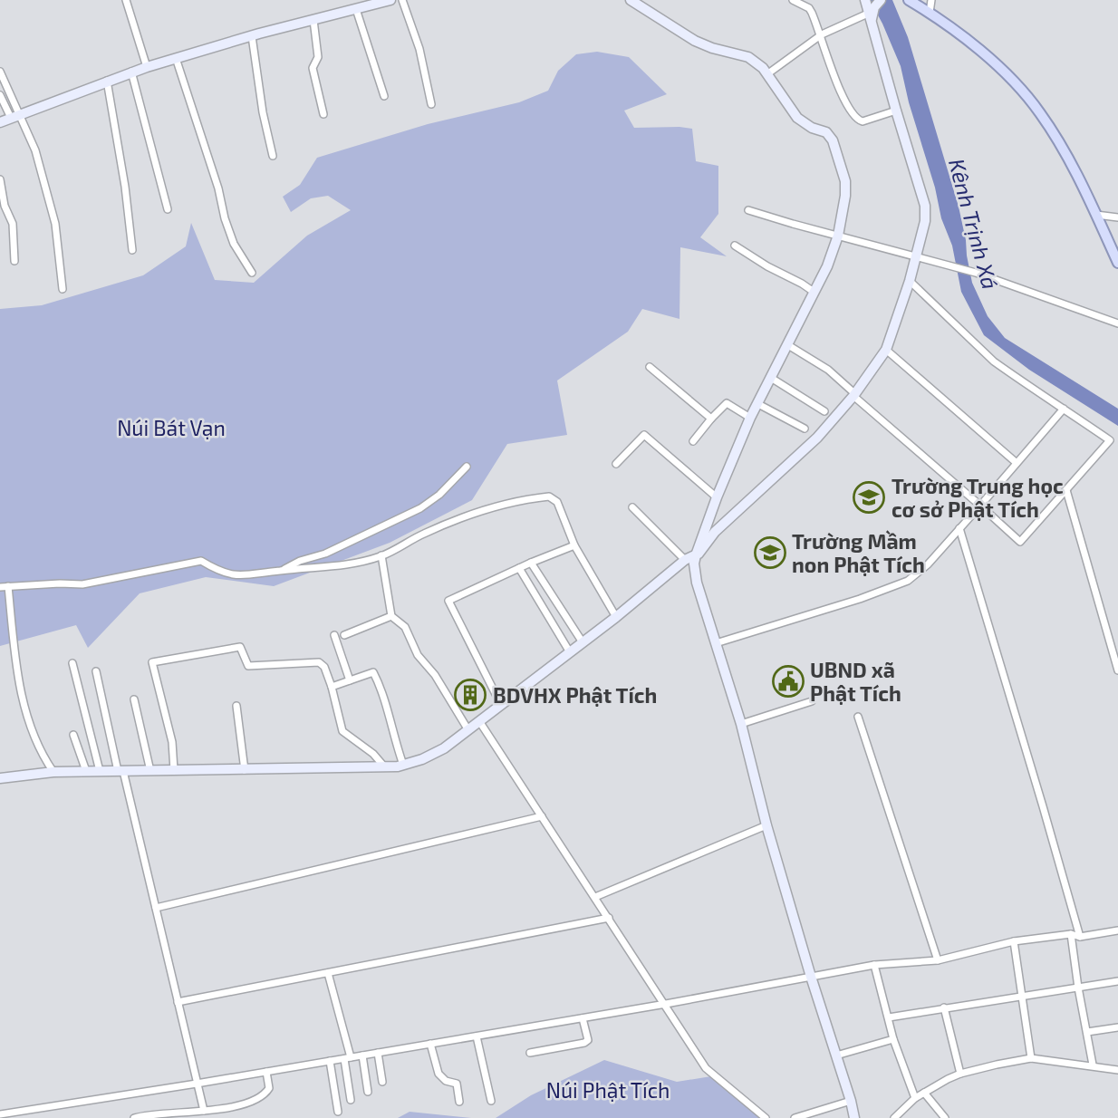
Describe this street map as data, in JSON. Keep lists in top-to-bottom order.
{
  "water": ["Kênh Trịnh Xá"],
  "parks": ["Núi Bát Vạn", "Núi Phật Tích"],
  "places": {
    "school or university": ["Trường Trung học cơ sở Phật Tích", "Trường Mầm non Phật Tích"],
    "public building": ["UBND xã Phật Tích"],
    "building": ["BDVHX Phật Tích"]
  }
}
